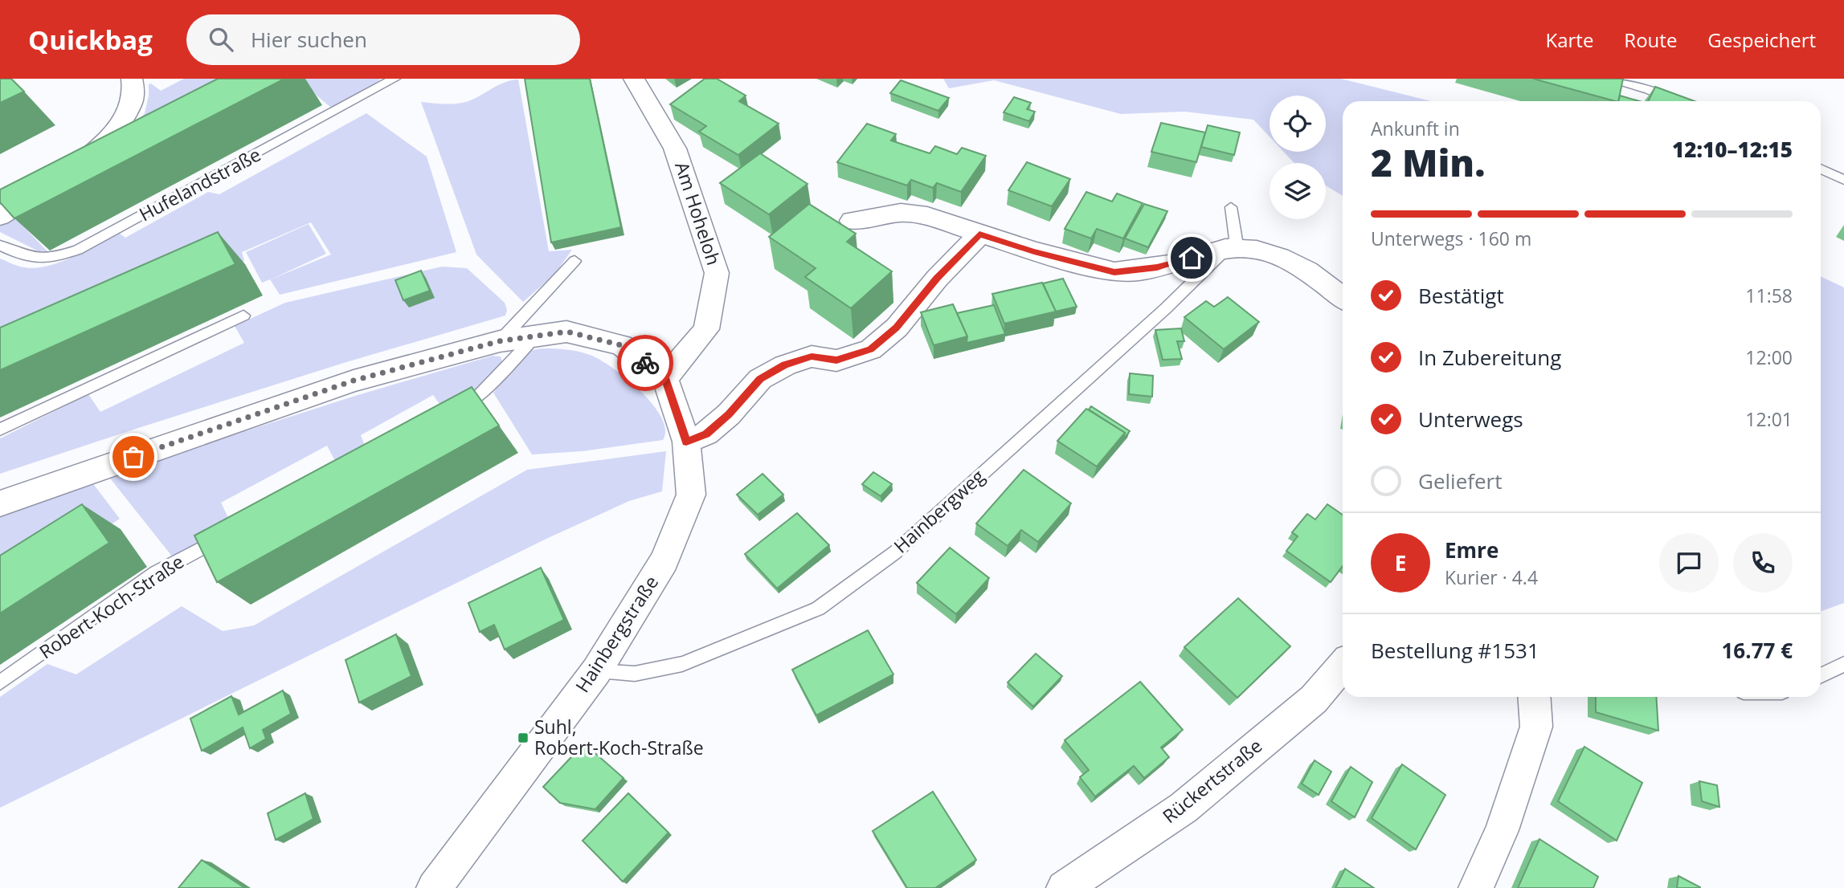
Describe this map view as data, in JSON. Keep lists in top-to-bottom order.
{
  "streets": {
    "street": ["Am Hoheloh", "Hainbergstraße", "Rückertstraße"],
    "lane": ["Hufelandstraße", "Hainbergweg", "Robert-Koch-Straße"]
  },
  "crossings": [
    ["Hainbergweg", "Hainbergstraße"]
  ],
  "places": {
    "transit": ["Suhl, Robert-Koch-Straße"]
  },
  "page": {
    "header": "Quickbag",
    "search": "Hier suchen",
    "nav": ["Karte", "Route", "Gespeichert"],
    "heading": ["2 Min.", "Ankunft in", "12:10–12:15"],
    "panel": [
      "Emre",
      "Kurier · 4.4",
      "Bestellung #1531",
      "16.77 €"
    ],
    "bar": "Unterwegs · 160 m",
    "list": [
      ["Bestätigt", "11:58"],
      ["In Zubereitung", "12:00"],
      ["Unterwegs", "12:01"],
      "Geliefert"
    ],
    "round": "E"
  }
}
